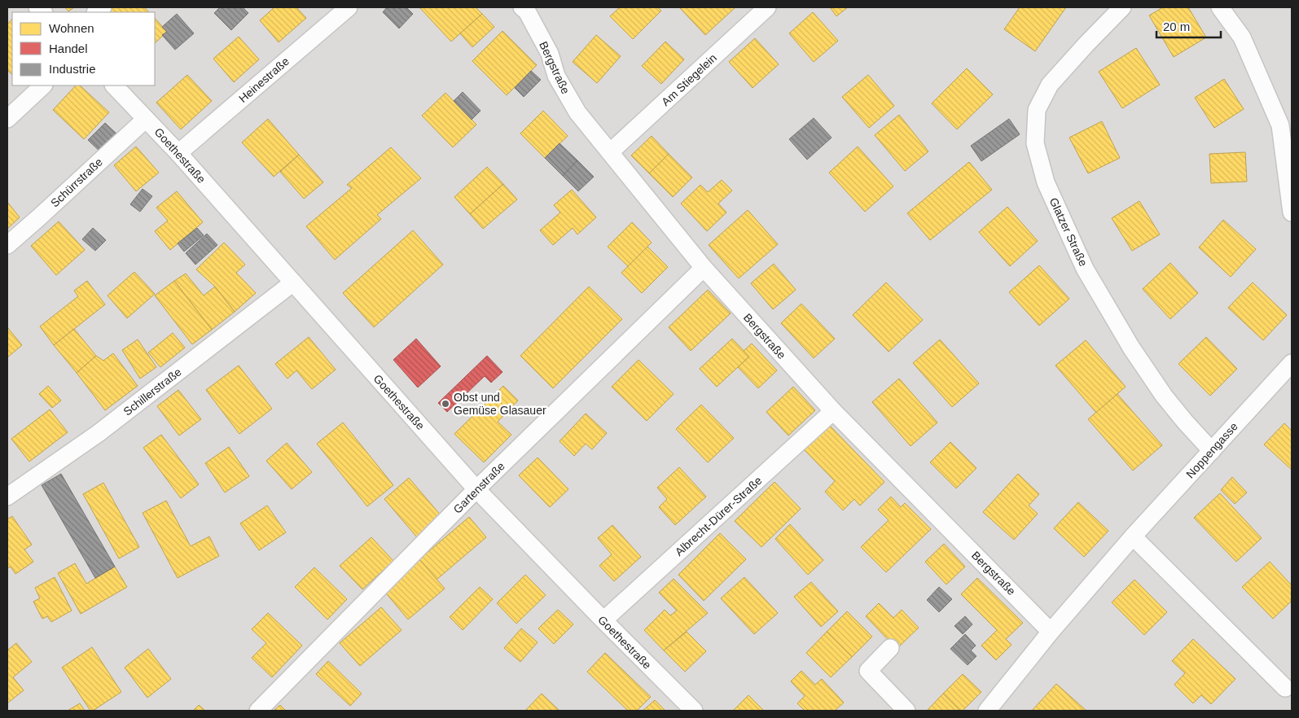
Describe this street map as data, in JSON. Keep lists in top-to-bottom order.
{
  "streets": {
    "street": [
      "Bergstraße",
      "Heinestraße",
      "Am Stiegelein",
      "Goethestraße",
      "Schürrstraße",
      "Glatzer Straße",
      "Schillerstraße",
      "Noppengasse",
      "Gartenstraße",
      "Albrecht-Dürer-Straße"
    ]
  },
  "crossings": [
    ["Bergstraße", "Am Stiegelein"],
    ["Bergstraße", "Noppengasse"],
    ["Bergstraße", "Gartenstraße"],
    ["Bergstraße", "Albrecht-Dürer-Straße"],
    ["Heinestraße", "Goethestraße"],
    ["Goethestraße", "Schürrstraße"],
    ["Goethestraße", "Schillerstraße"],
    ["Goethestraße", "Gartenstraße"],
    ["Goethestraße", "Albrecht-Dürer-Straße"],
    ["Glatzer Straße", "Noppengasse"]
  ],
  "places": ["Obst und Gemüse Glasauer"],
  "legend": ["Wohnen", "Handel", "Industrie"],
  "scale_bar": "20 m"
}
